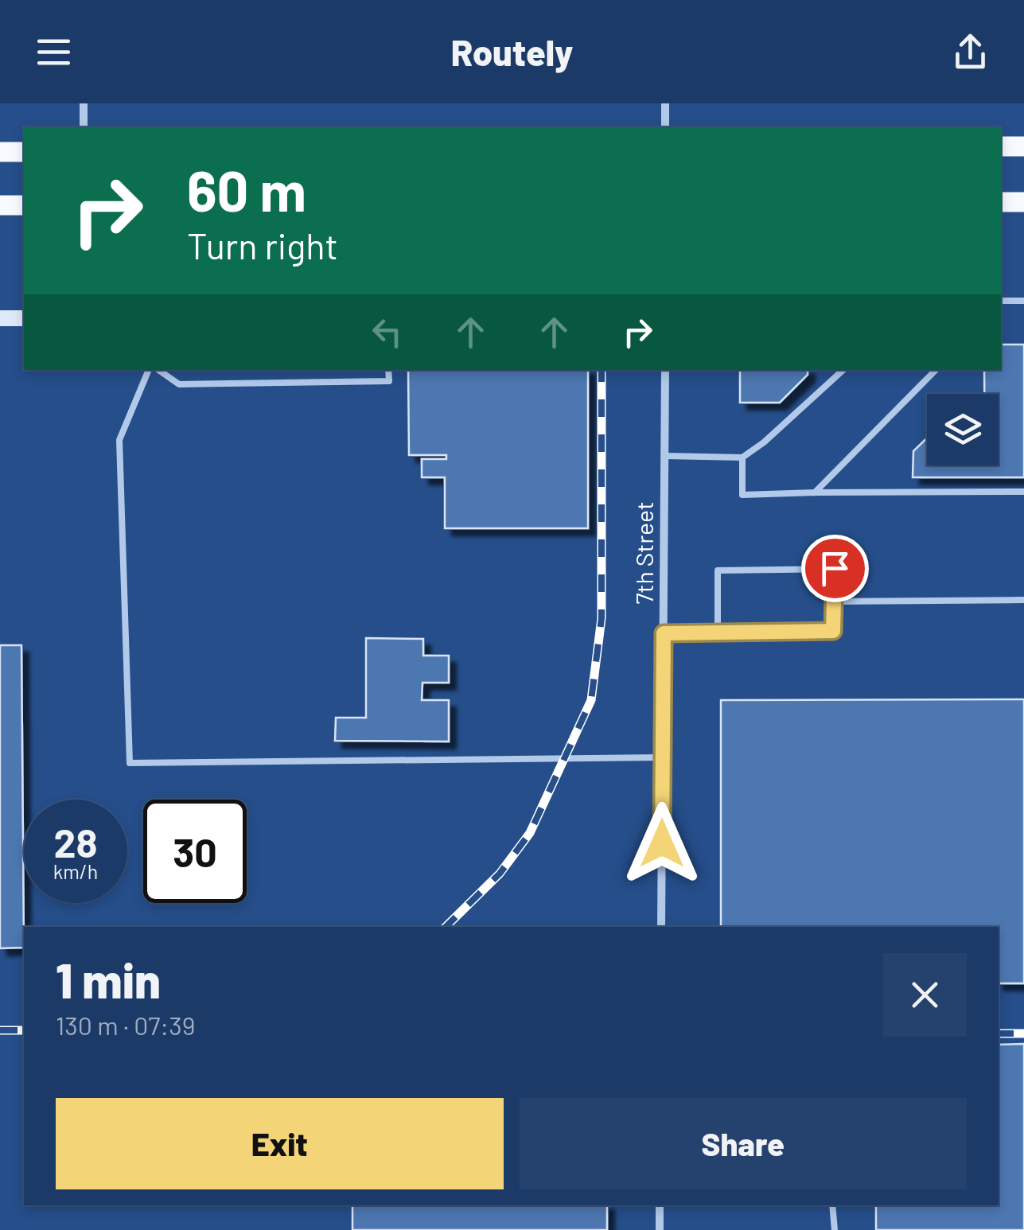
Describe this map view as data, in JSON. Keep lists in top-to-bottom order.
{
  "streets": {
    "street": ["7th Street"]
  },
  "page": {
    "header": "Routely",
    "turn": ["60 m", "Turn right"],
    "speed": "28 km/h",
    "limit": "30",
    "heading": ["1 min", "130 m · 07:39"],
    "buttons": ["Exit", "Share"]
  }
}
